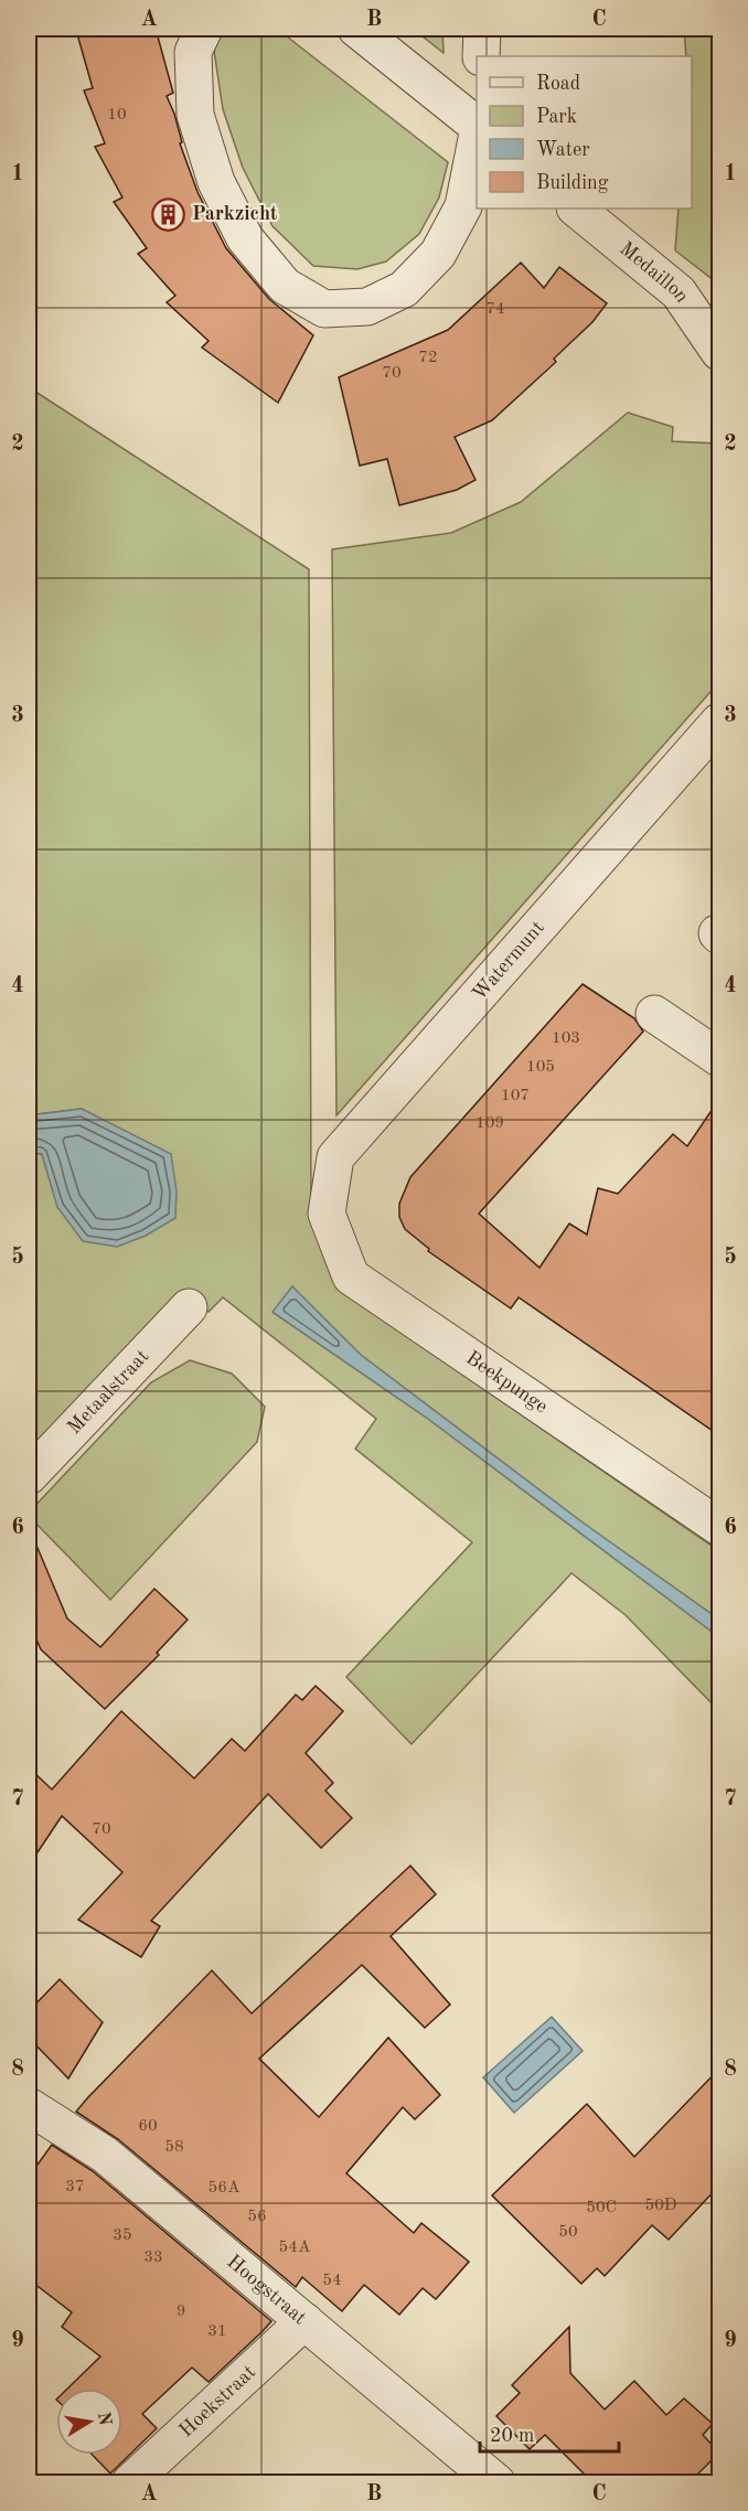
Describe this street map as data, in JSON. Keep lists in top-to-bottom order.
{
  "streets": {
    "street": [
      "Medaillon",
      "Watermunt",
      "Beekpunge",
      "Metaalstraat",
      "Hoogstraat",
      "Hoekstraat"
    ]
  },
  "crossings": [
    ["Watermunt", "Beekpunge"],
    ["Hoogstraat", "Hoekstraat"]
  ],
  "places": {
    "building": ["Parkzicht"]
  },
  "house_numbers": [
    "10",
    "74",
    "72",
    "70",
    "103",
    "105",
    "107",
    "109",
    "70",
    "60",
    "58",
    "37",
    "56A",
    "50D",
    "50C",
    "56",
    "50",
    "35",
    "54A",
    "33",
    "54",
    "9",
    "31"
  ],
  "legend": [
    "Road",
    "Park",
    "Water",
    "Building"
  ],
  "scale_bar": "20 m",
  "north": "right",
  "grid": {
    "columns": ["A", "B", "C"],
    "rows": [
      "1",
      "2",
      "3",
      "4",
      "5",
      "6",
      "7",
      "8",
      "9"
    ]
  }
}
